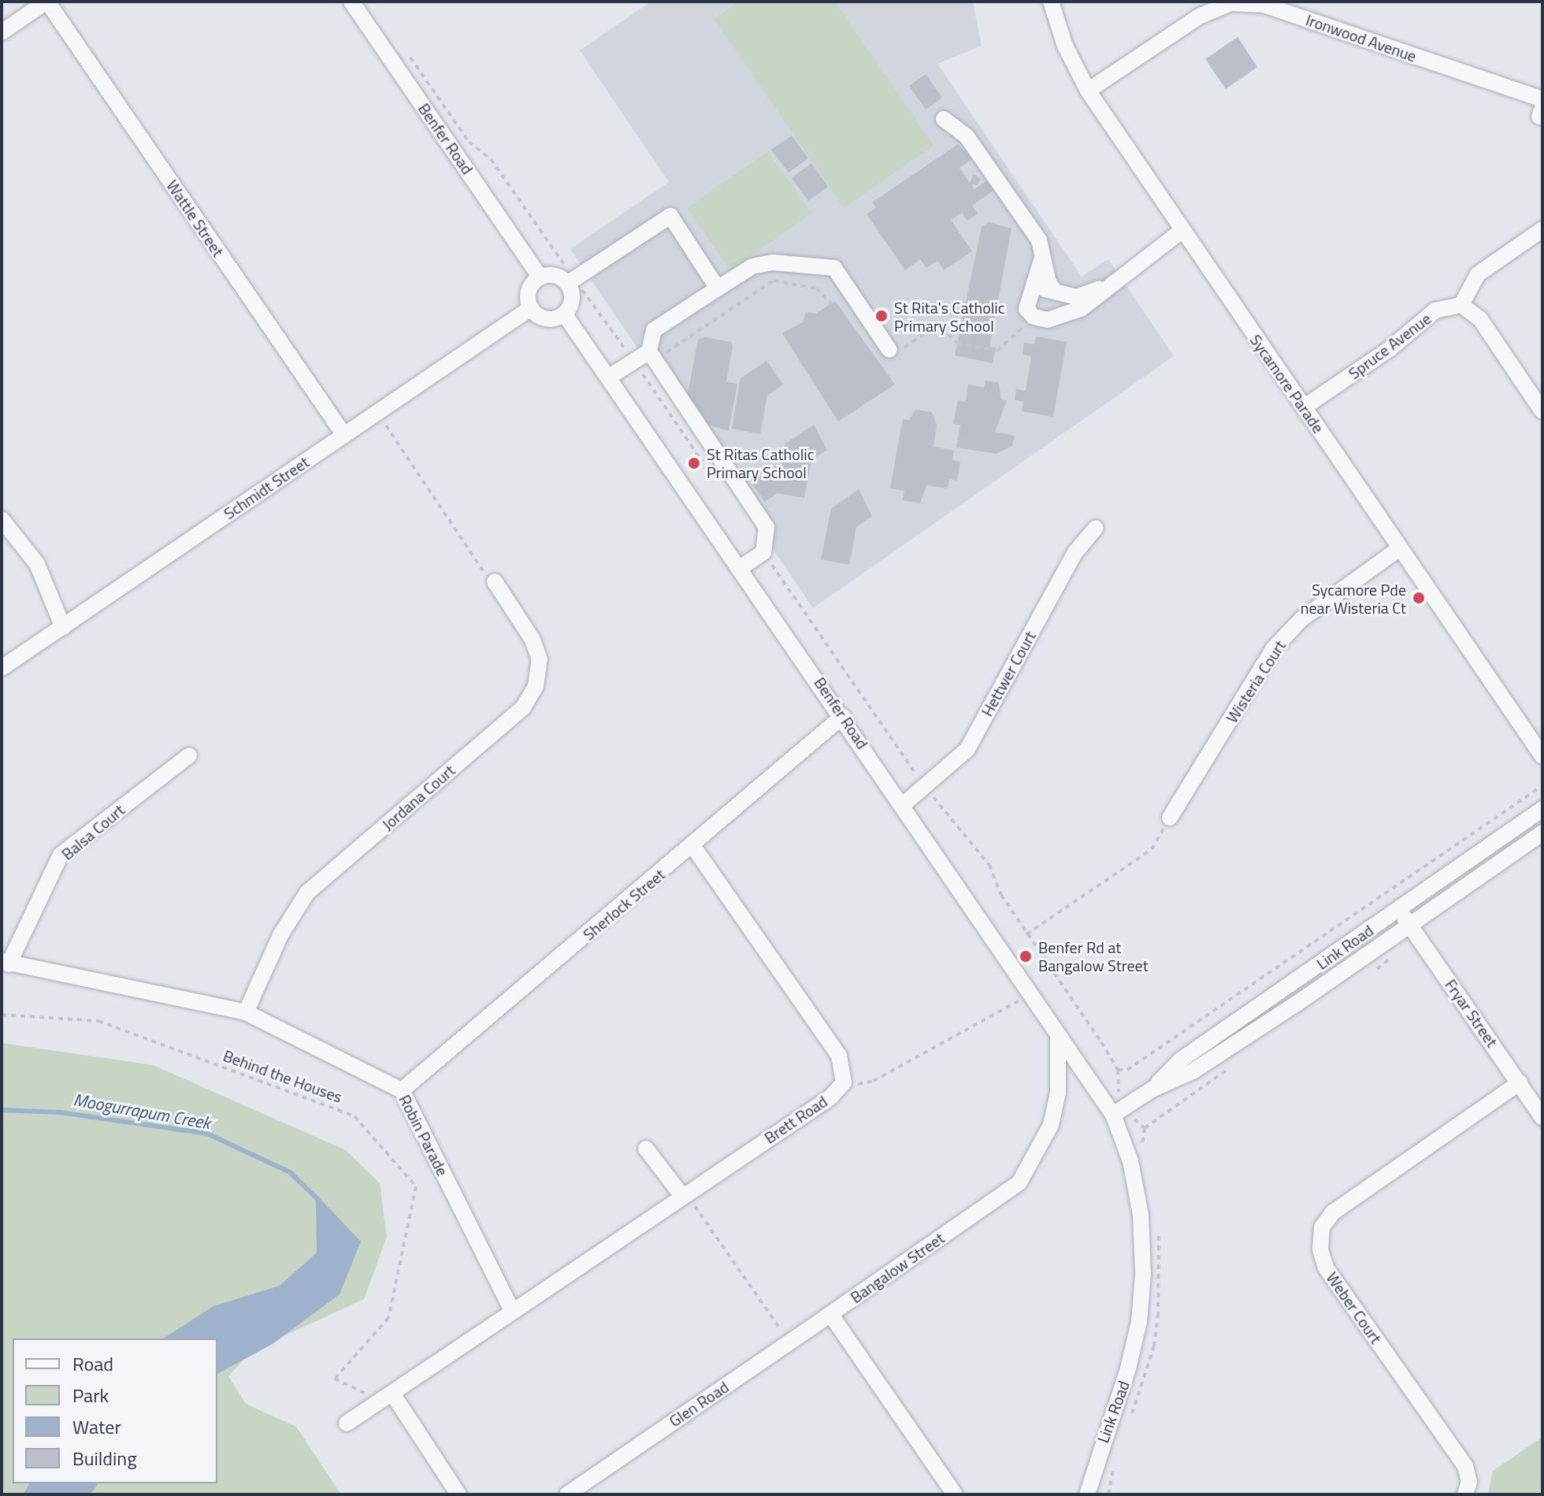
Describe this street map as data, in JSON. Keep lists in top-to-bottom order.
{
  "streets": {
    "street": [
      "Ironwood Avenue",
      "Benfer Road",
      "Wattle Street",
      "Spruce Avenue",
      "Sycamore Parade",
      "Schmidt Street",
      "Hettwer Court",
      "Wisteria Court",
      "Jordana Court",
      "Balsa Court",
      "Sherlock Street",
      "Link Road",
      "Fryar Street",
      "Brett Road",
      "Robin Parade",
      "Bangalow Street",
      "Weber Court",
      "Glen Road"
    ],
    "path": ["Behind the Houses"]
  },
  "crossings": [
    ["Ironwood Avenue", "Sycamore Parade"],
    ["Benfer Road", "Schmidt Street"],
    ["Benfer Road", "Hettwer Court"],
    ["Benfer Road", "Sherlock Street"],
    ["Benfer Road", "Link Road"],
    ["Benfer Road", "Bangalow Street"],
    ["Wattle Street", "Schmidt Street"],
    ["Spruce Avenue", "Sycamore Parade"],
    ["Sycamore Parade", "Wisteria Court"],
    ["Jordana Court", "Robin Parade"],
    ["Balsa Court", "Robin Parade"],
    ["Sherlock Street", "Robin Parade"],
    ["Link Road", "Fryar Street"],
    ["Fryar Street", "Weber Court"],
    ["Brett Road", "Robin Parade"],
    ["Bangalow Street", "Glen Road"]
  ],
  "water": ["Moogurrapum Creek"],
  "places": [
    "St Rita's Catholic Primary School",
    "St Ritas Catholic Primary School",
    "Sycamore Pde near Wisteria Ct",
    "Benfer Rd at Bangalow Street"
  ],
  "legend": [
    "Road",
    "Park",
    "Water",
    "Building"
  ]
}
